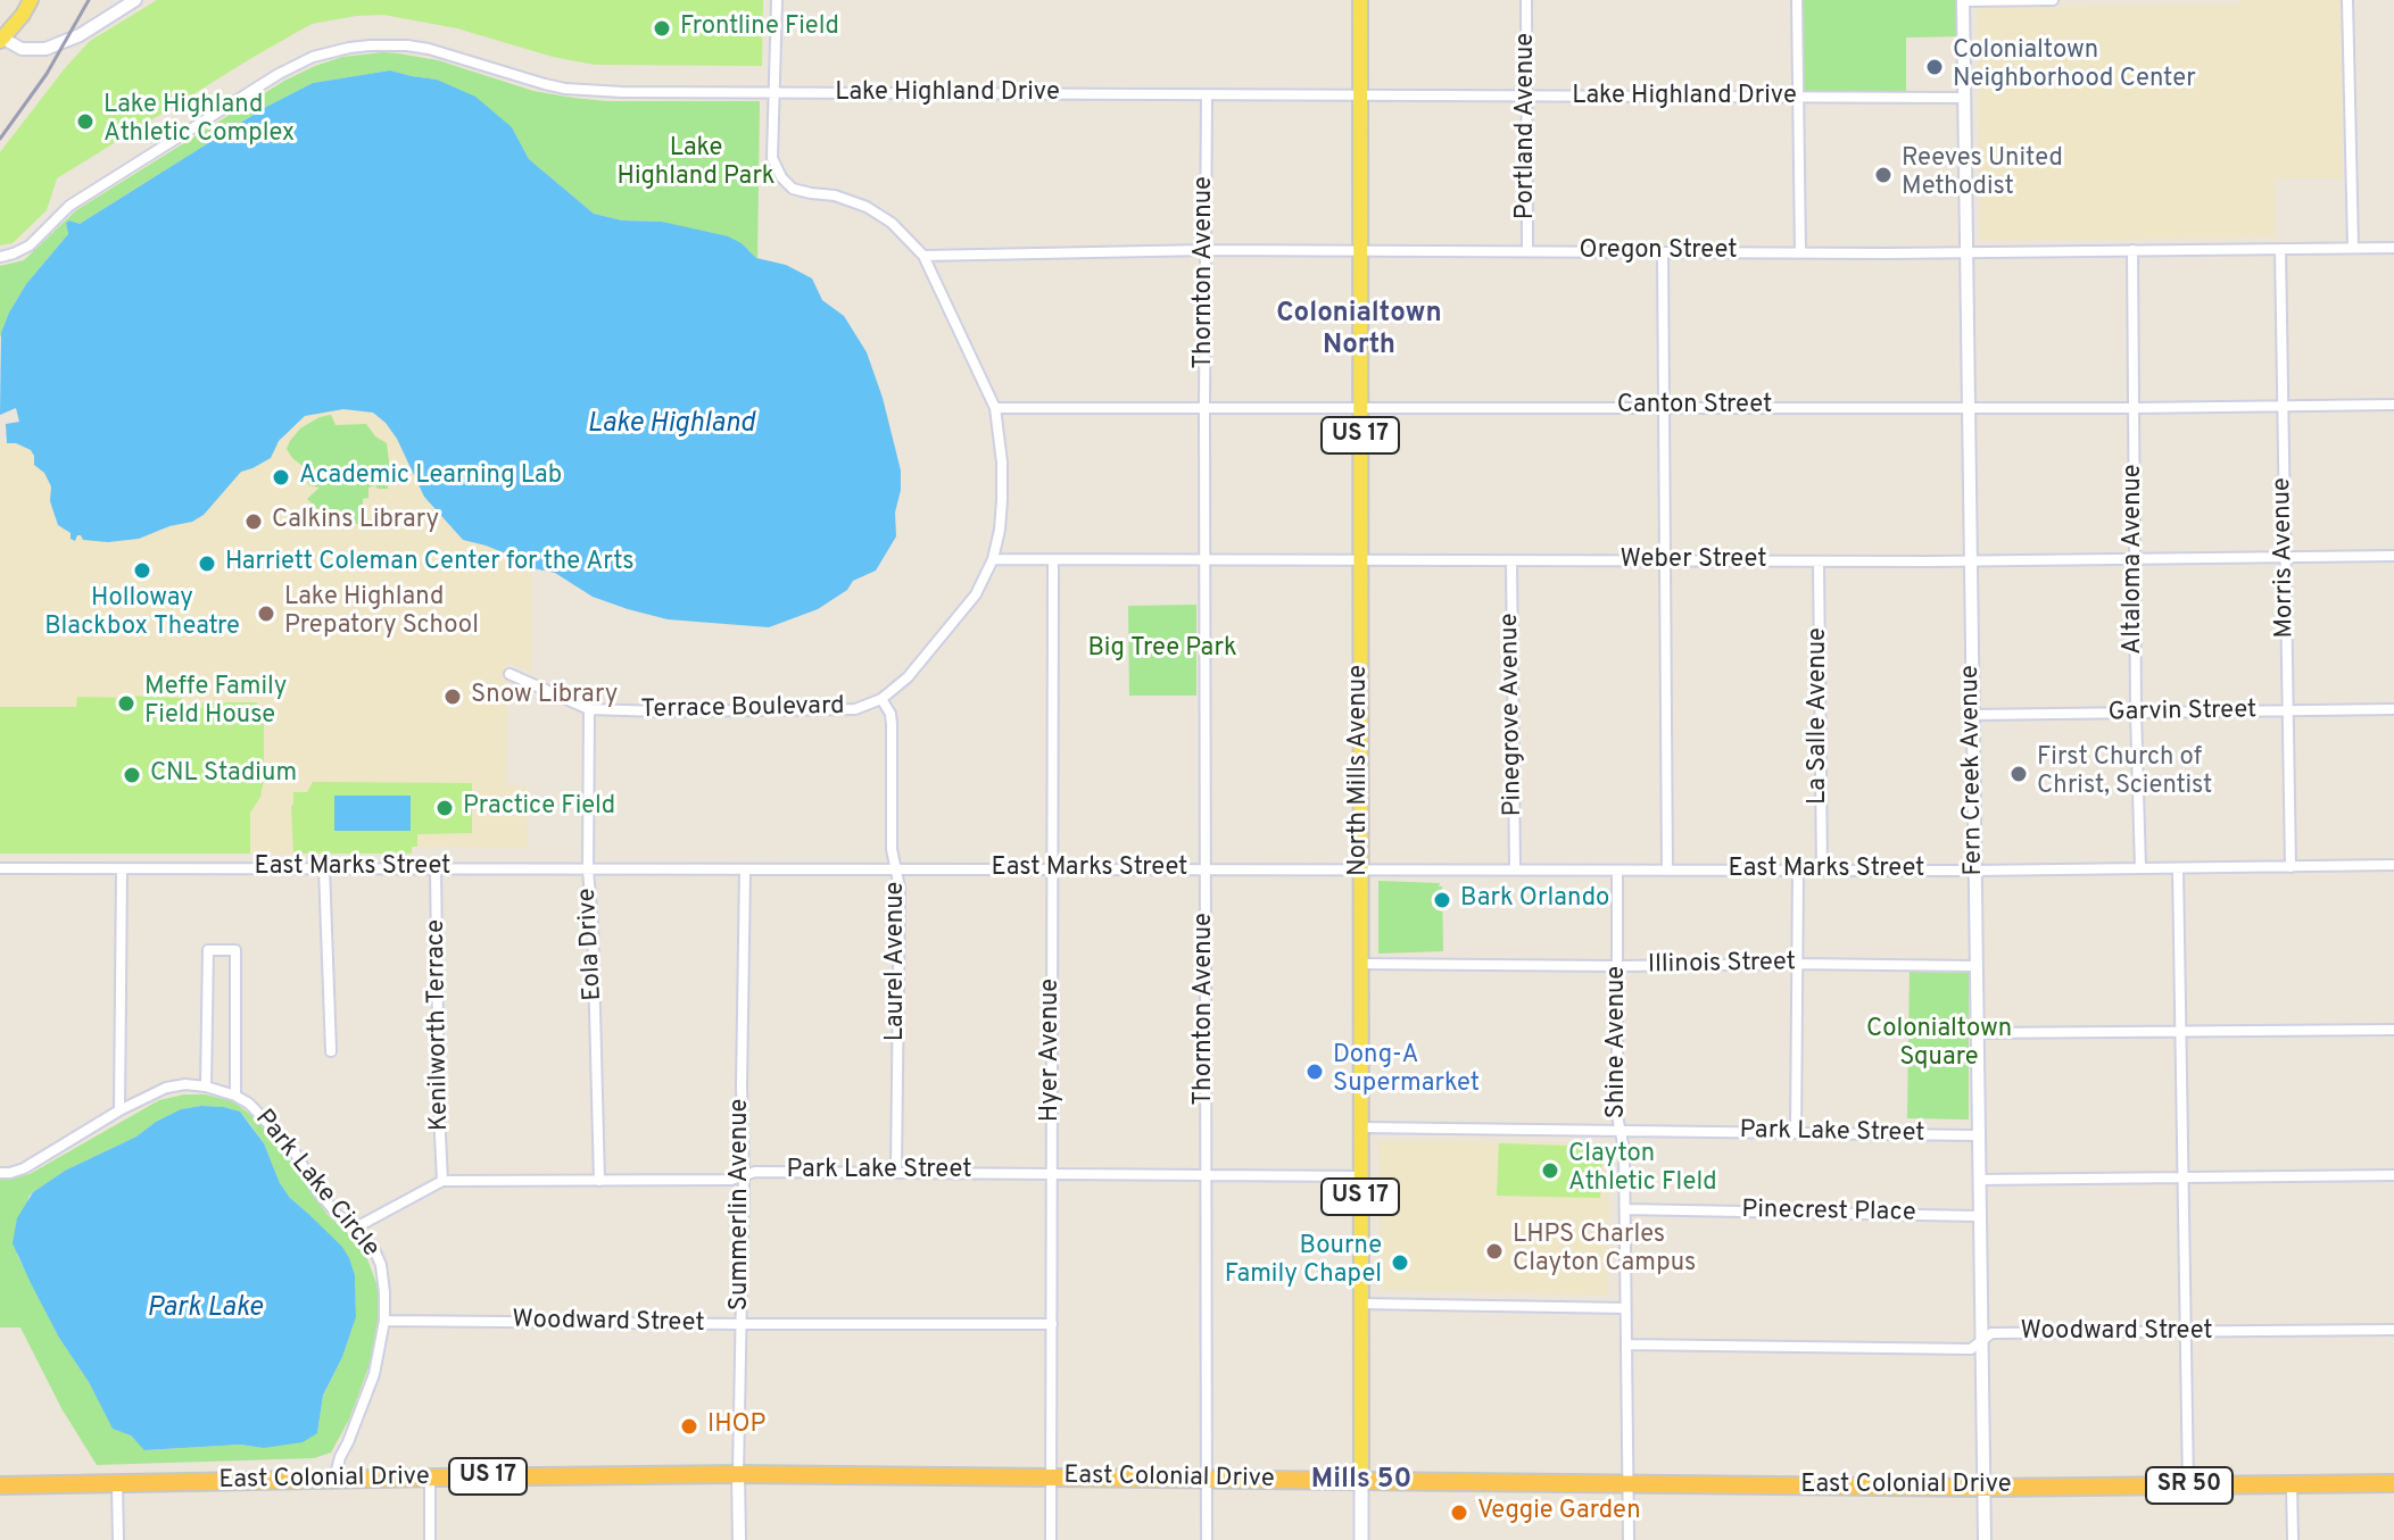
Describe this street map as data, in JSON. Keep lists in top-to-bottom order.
{
  "streets": {
    "highway": ["US 17", "East Colonial Drive", "SR 50"],
    "main road": ["North Mills Avenue"],
    "street": [
      "Lake Highland Drive",
      "Portland Avenue",
      "Oregon Street",
      "Thornton Avenue",
      "Canton Street",
      "Morris Avenue",
      "Altaloma Avenue",
      "Weber Street",
      "Terrace Boulevard",
      "Garvin Street",
      "Pinegrove Avenue",
      "La Salle Avenue",
      "Fern Creek Avenue",
      "East Marks Street",
      "Eola Drive",
      "Laurel Avenue",
      "Illinois Street",
      "Kenilworth Terrace",
      "Shine Avenue",
      "Hyer Avenue",
      "Park Lake Street",
      "Park Lake Circle",
      "Summerlin Avenue",
      "Pinecrest Place",
      "Woodward Street"
    ]
  },
  "crossings": [
    ["Lake Highland Drive", "Portland Avenue"],
    ["Lake Highland Drive", "Thornton Avenue"],
    ["Lake Highland Drive", "Terrace Boulevard"],
    ["Lake Highland Drive", "North Mills Avenue"],
    ["Lake Highland Drive", "Fern Creek Avenue"],
    ["Portland Avenue", "Oregon Street"],
    ["Oregon Street", "Thornton Avenue"],
    ["Oregon Street", "Morris Avenue"],
    ["Oregon Street", "Altaloma Avenue"],
    ["Oregon Street", "Terrace Boulevard"],
    ["Oregon Street", "North Mills Avenue"],
    ["Oregon Street", "Fern Creek Avenue"],
    ["Thornton Avenue", "Canton Street"],
    ["Thornton Avenue", "Weber Street"],
    ["Thornton Avenue", "East Marks Street"],
    ["Thornton Avenue", "Park Lake Street"],
    ["Thornton Avenue", "East Colonial Drive"],
    ["Canton Street", "Morris Avenue"],
    ["Canton Street", "Altaloma Avenue"],
    ["Canton Street", "Terrace Boulevard"],
    ["Canton Street", "North Mills Avenue"],
    ["Canton Street", "Fern Creek Avenue"],
    ["Morris Avenue", "Weber Street"],
    ["Morris Avenue", "Garvin Street"],
    ["Morris Avenue", "East Marks Street"],
    ["Altaloma Avenue", "Weber Street"],
    ["Altaloma Avenue", "Garvin Street"],
    ["Altaloma Avenue", "East Marks Street"],
    ["Weber Street", "Terrace Boulevard"],
    ["Weber Street", "Pinegrove Avenue"],
    ["Weber Street", "La Salle Avenue"],
    ["Weber Street", "North Mills Avenue"],
    ["Weber Street", "Fern Creek Avenue"],
    ["Weber Street", "Hyer Avenue"],
    ["Terrace Boulevard", "Eola Drive"],
    ["Terrace Boulevard", "Laurel Avenue"],
    ["Garvin Street", "Fern Creek Avenue"],
    ["Pinegrove Avenue", "East Marks Street"],
    ["La Salle Avenue", "East Marks Street"],
    ["North Mills Avenue", "East Marks Street"],
    ["North Mills Avenue", "Illinois Street"],
    ["North Mills Avenue", "Park Lake Street"],
    ["North Mills Avenue", "East Colonial Drive"],
    ["Fern Creek Avenue", "East Marks Street"],
    ["Fern Creek Avenue", "Illinois Street"],
    ["Fern Creek Avenue", "Park Lake Street"],
    ["Fern Creek Avenue", "Pinecrest Place"],
    ["Fern Creek Avenue", "Woodward Street"],
    ["Fern Creek Avenue", "East Colonial Drive"],
    ["East Marks Street", "Eola Drive"],
    ["East Marks Street", "Laurel Avenue"],
    ["East Marks Street", "Kenilworth Terrace"],
    ["East Marks Street", "Shine Avenue"],
    ["East Marks Street", "Hyer Avenue"],
    ["East Marks Street", "Summerlin Avenue"],
    ["Eola Drive", "Park Lake Street"],
    ["Laurel Avenue", "Park Lake Street"],
    ["Illinois Street", "Shine Avenue"],
    ["Kenilworth Terrace", "Park Lake Street"],
    ["Shine Avenue", "Park Lake Street"],
    ["Shine Avenue", "Pinecrest Place"],
    ["Shine Avenue", "Woodward Street"],
    ["Shine Avenue", "East Colonial Drive"],
    ["Hyer Avenue", "Park Lake Street"],
    ["Hyer Avenue", "Woodward Street"],
    ["Hyer Avenue", "East Colonial Drive"],
    ["Park Lake Street", "Park Lake Circle"],
    ["Park Lake Street", "Summerlin Avenue"],
    ["Park Lake Circle", "Woodward Street"],
    ["Park Lake Circle", "East Colonial Drive"],
    ["Summerlin Avenue", "Woodward Street"],
    ["Summerlin Avenue", "East Colonial Drive"]
  ],
  "districts": ["Colonialtown North", "Mills 50"],
  "water": ["Lake Highland", "Park Lake"],
  "parks": ["Lake Highland Park", "Big Tree Park", "Colonialtown Square"],
  "places": [
    "Frontline Field",
    "Colonialtown Neighborhood Center",
    "Lake Highland Athletic Complex",
    "Reeves United Methodist",
    "Academic Learning Lab",
    "Calkins Library",
    "Harriett Coleman Center for the Arts",
    "Holloway Blackbox Theatre",
    "Lake Highland Prepatory School",
    "Snow Library",
    "Meffe Family Field House",
    "First Church of Christ, Scientist",
    "CNL Stadium",
    "Practice Field",
    "Bark Orlando",
    "Dong-A Supermarket",
    "Clayton Athletic FIeld",
    "LHPS Charles Clayton Campus",
    "Bourne Family Chapel",
    "IHOP",
    "Veggie Garden"
  ]
}
